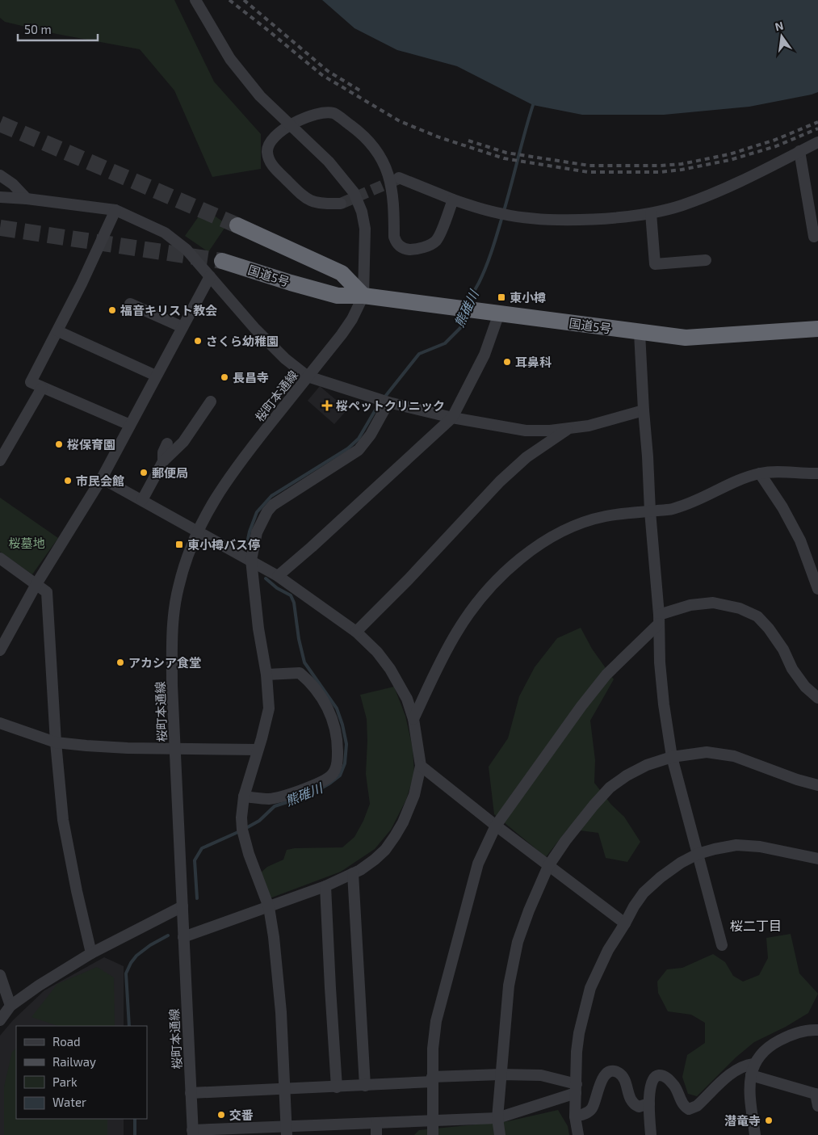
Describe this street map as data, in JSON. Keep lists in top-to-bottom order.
{
  "streets": {
    "highway": ["国道5号"],
    "street": ["桜町本通線"]
  },
  "crossings": [
    ["国道5号", "桜町本通線"]
  ],
  "districts": ["桜二丁目"],
  "water": ["熊碓川"],
  "parks": ["桜墓地"],
  "places": {
    "transit": ["東小樽", "東小樽バス停"],
    "other": [
      "福音キリスト教会",
      "さくら幼稚園",
      "耳鼻科",
      "長昌寺",
      "桜保育園",
      "郵便局",
      "市民会館",
      "アカシア食堂",
      "交番",
      "潜竜寺"
    ],
    "health": ["桜ペットクリニック"]
  },
  "legend": [
    "Road",
    "Railway",
    "Park",
    "Water"
  ],
  "scale_bar": "50 m",
  "north": "top"
}
